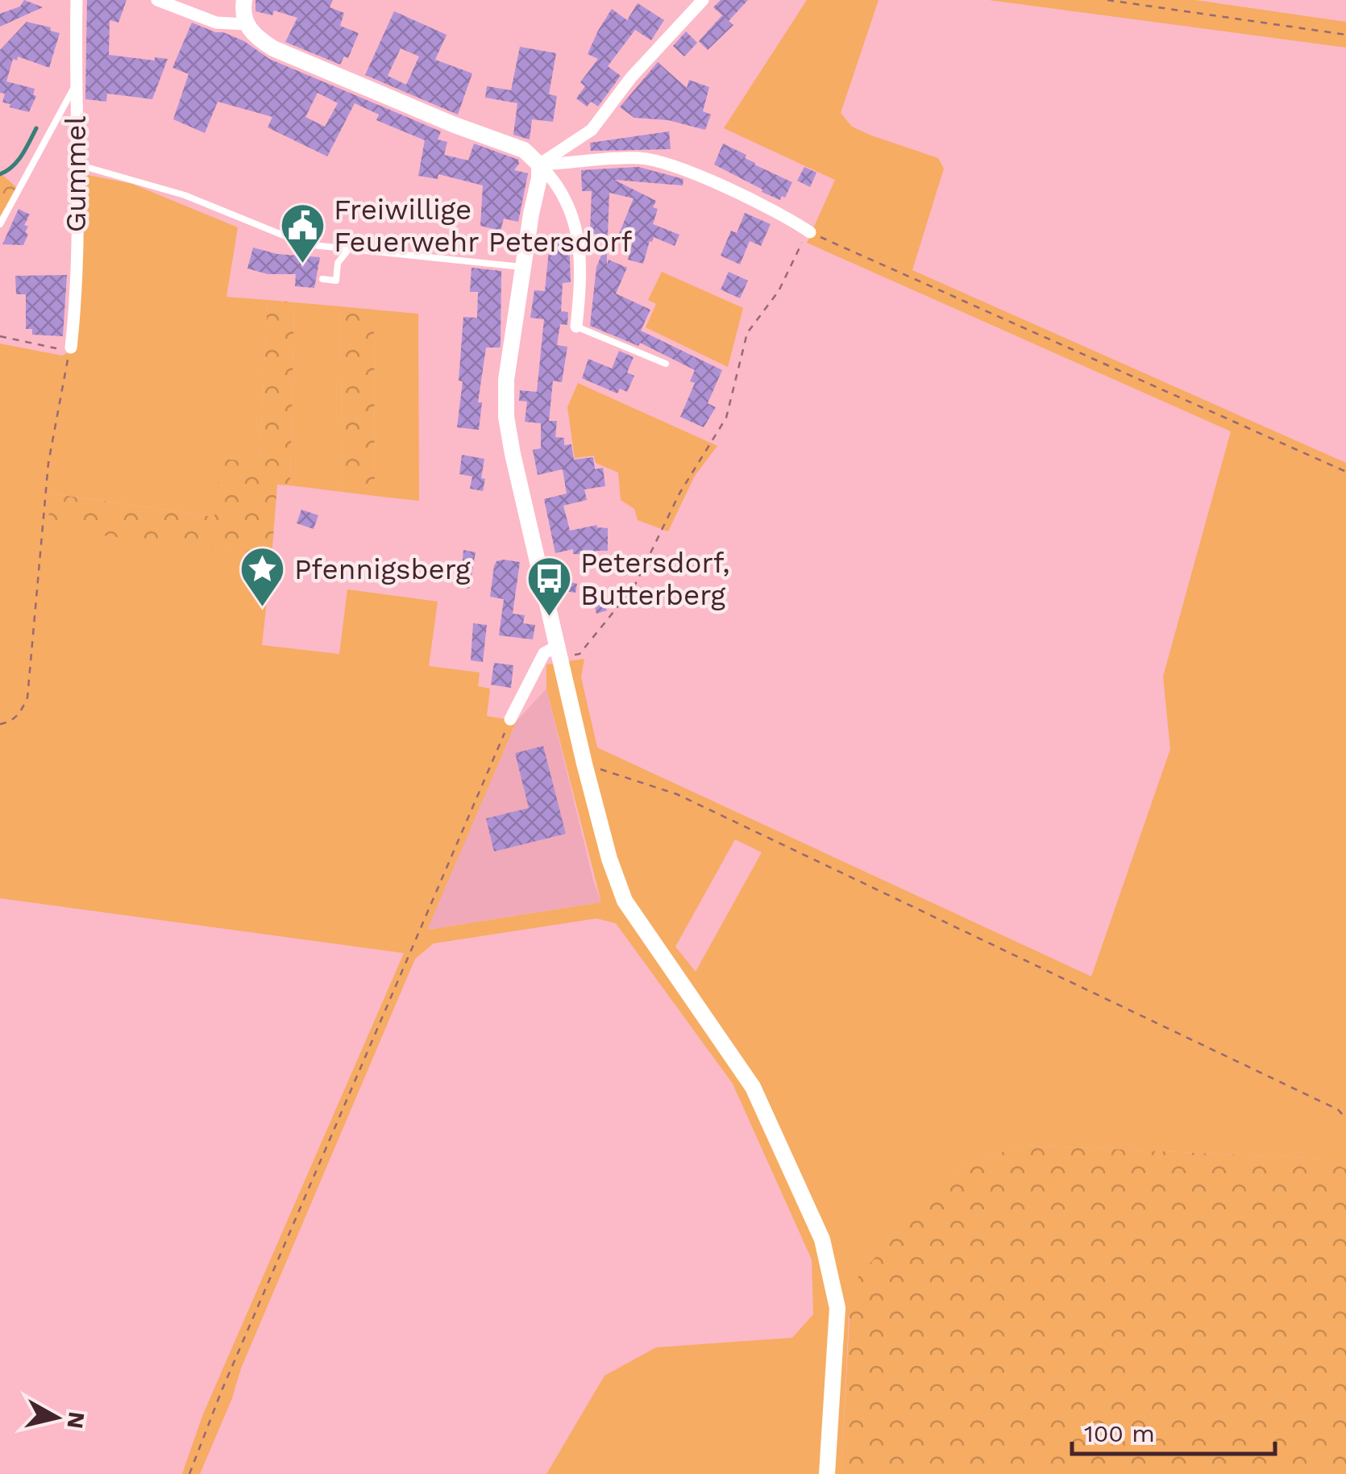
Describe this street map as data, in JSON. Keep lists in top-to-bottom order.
{
  "streets": {
    "street": ["Gummel"]
  },
  "places": {
    "public building": ["Freiwillige Feuerwehr Petersdorf"],
    "place": ["Pfennigsberg"],
    "bus stop": ["Petersdorf, Butterberg"]
  },
  "scale_bar": "100 m",
  "north": "right"
}
